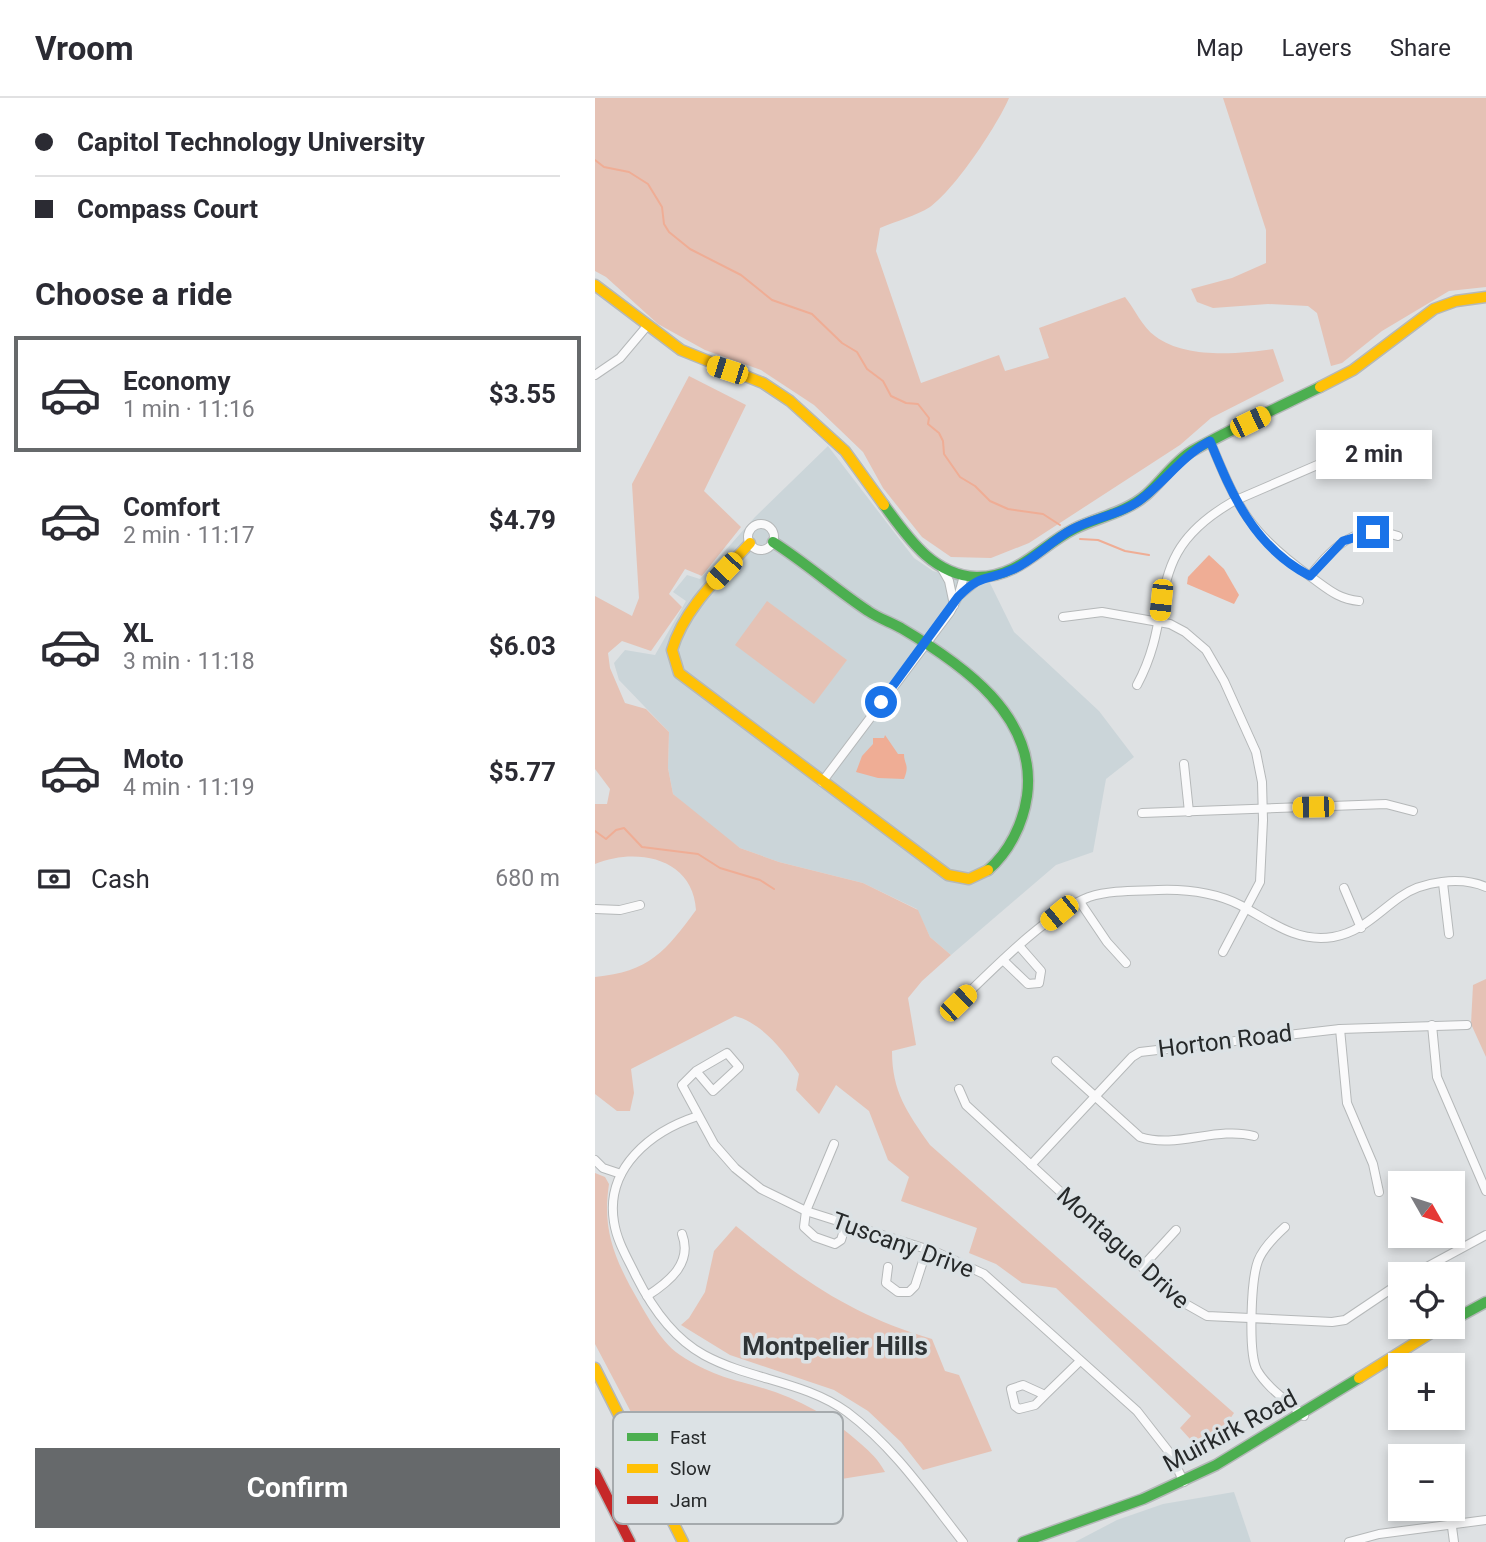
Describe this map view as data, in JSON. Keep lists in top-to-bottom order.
{
  "streets": {
    "main road": ["Muirkirk Road"],
    "street": ["Horton Road", "Tuscany Drive", "Montague Drive"]
  },
  "crossings": [
    ["Horton Road", "Montague Drive"],
    ["Tuscany Drive", "Muirkirk Road"]
  ],
  "districts": ["Montpelier Hills"],
  "legend": ["Fast", "Slow", "Jam"],
  "north": "bottom right",
  "page": {
    "header": "Vroom",
    "nav": ["Map", "Layers", "Share"],
    "banner": ["Capitol Technology University", "Compass Court"],
    "heading": "Choose a ride",
    "list": [
      {
        "name": "Economy",
        "note": "1 min · 11:16",
        "value": "$3.55"
      },
      {
        "name": "Comfort",
        "note": "2 min · 11:17",
        "value": "$4.79"
      },
      {
        "name": "XL",
        "note": "3 min · 11:18",
        "value": "$6.03"
      },
      {
        "name": "Moto",
        "note": "4 min · 11:19",
        "value": "$5.77"
      }
    ],
    "bubble": "2 min",
    "pay": ["Cash", "680 m"],
    "map_buttons": ["+", "−"],
    "buttons": "Confirm"
  }
}
